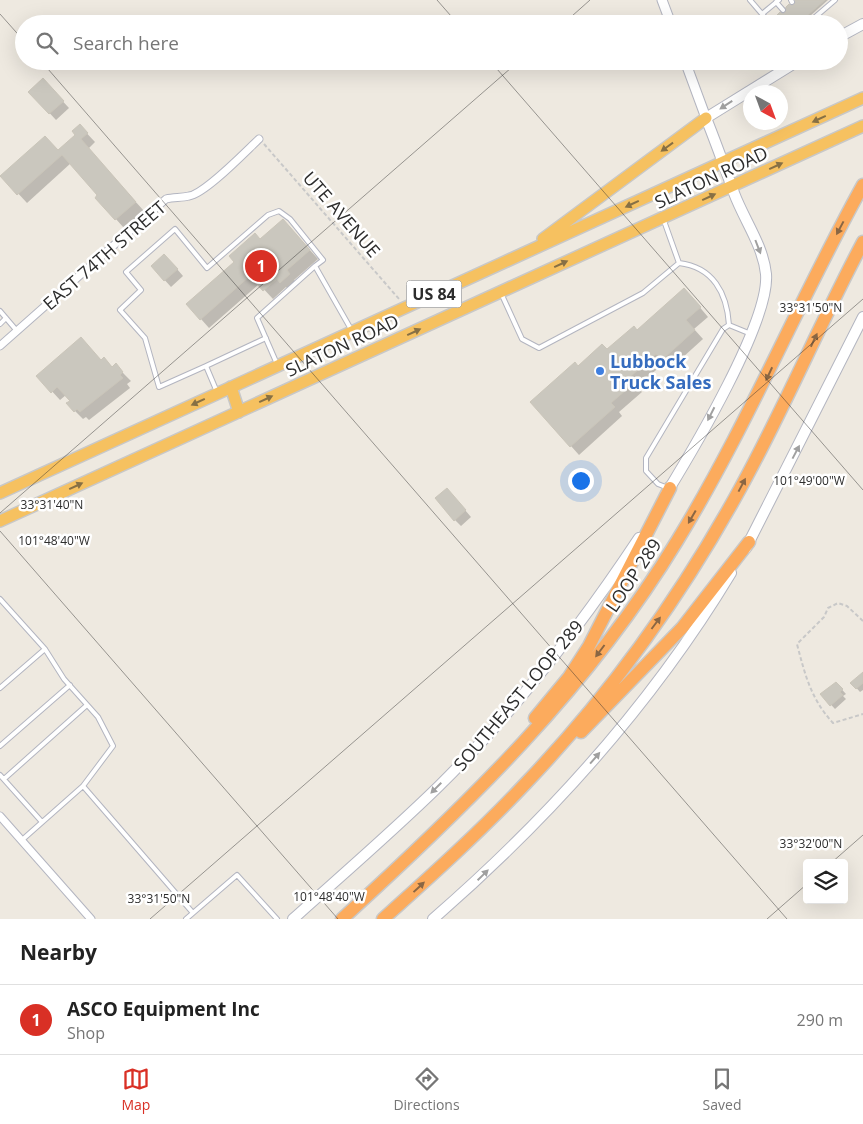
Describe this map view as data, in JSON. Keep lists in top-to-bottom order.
{
  "streets": {
    "highway": ["SLATON ROAD", "US 84", "LOOP 289"],
    "main road": ["SOUTHEAST LOOP 289"],
    "street": ["EAST 74TH STREET"],
    "path": ["UTE AVENUE"]
  },
  "crossings": [
    ["SLATON ROAD", "UTE AVENUE"],
    ["SLATON ROAD", "SOUTHEAST LOOP 289"],
    ["UTE AVENUE", "EAST 74TH STREET"]
  ],
  "one_way": ["SOUTHEAST LOOP 289"],
  "places": ["Lubbock Truck Sales"],
  "north": "bottom right",
  "page": {
    "search": "Search here",
    "pins": "1",
    "heading": "Nearby",
    "list": [
      {
        "mark": "1",
        "name": "ASCO Equipment Inc",
        "note": "Shop",
        "value": "290 m"
      }
    ],
    "nav": ["Map", "Directions", "Saved"]
  },
  "coordinates": [
    "33°31'50\"N",
    "101°49'00\"W",
    "33°31'40\"N",
    "101°48'40\"W",
    "33°32'00\"N"
  ]
}
